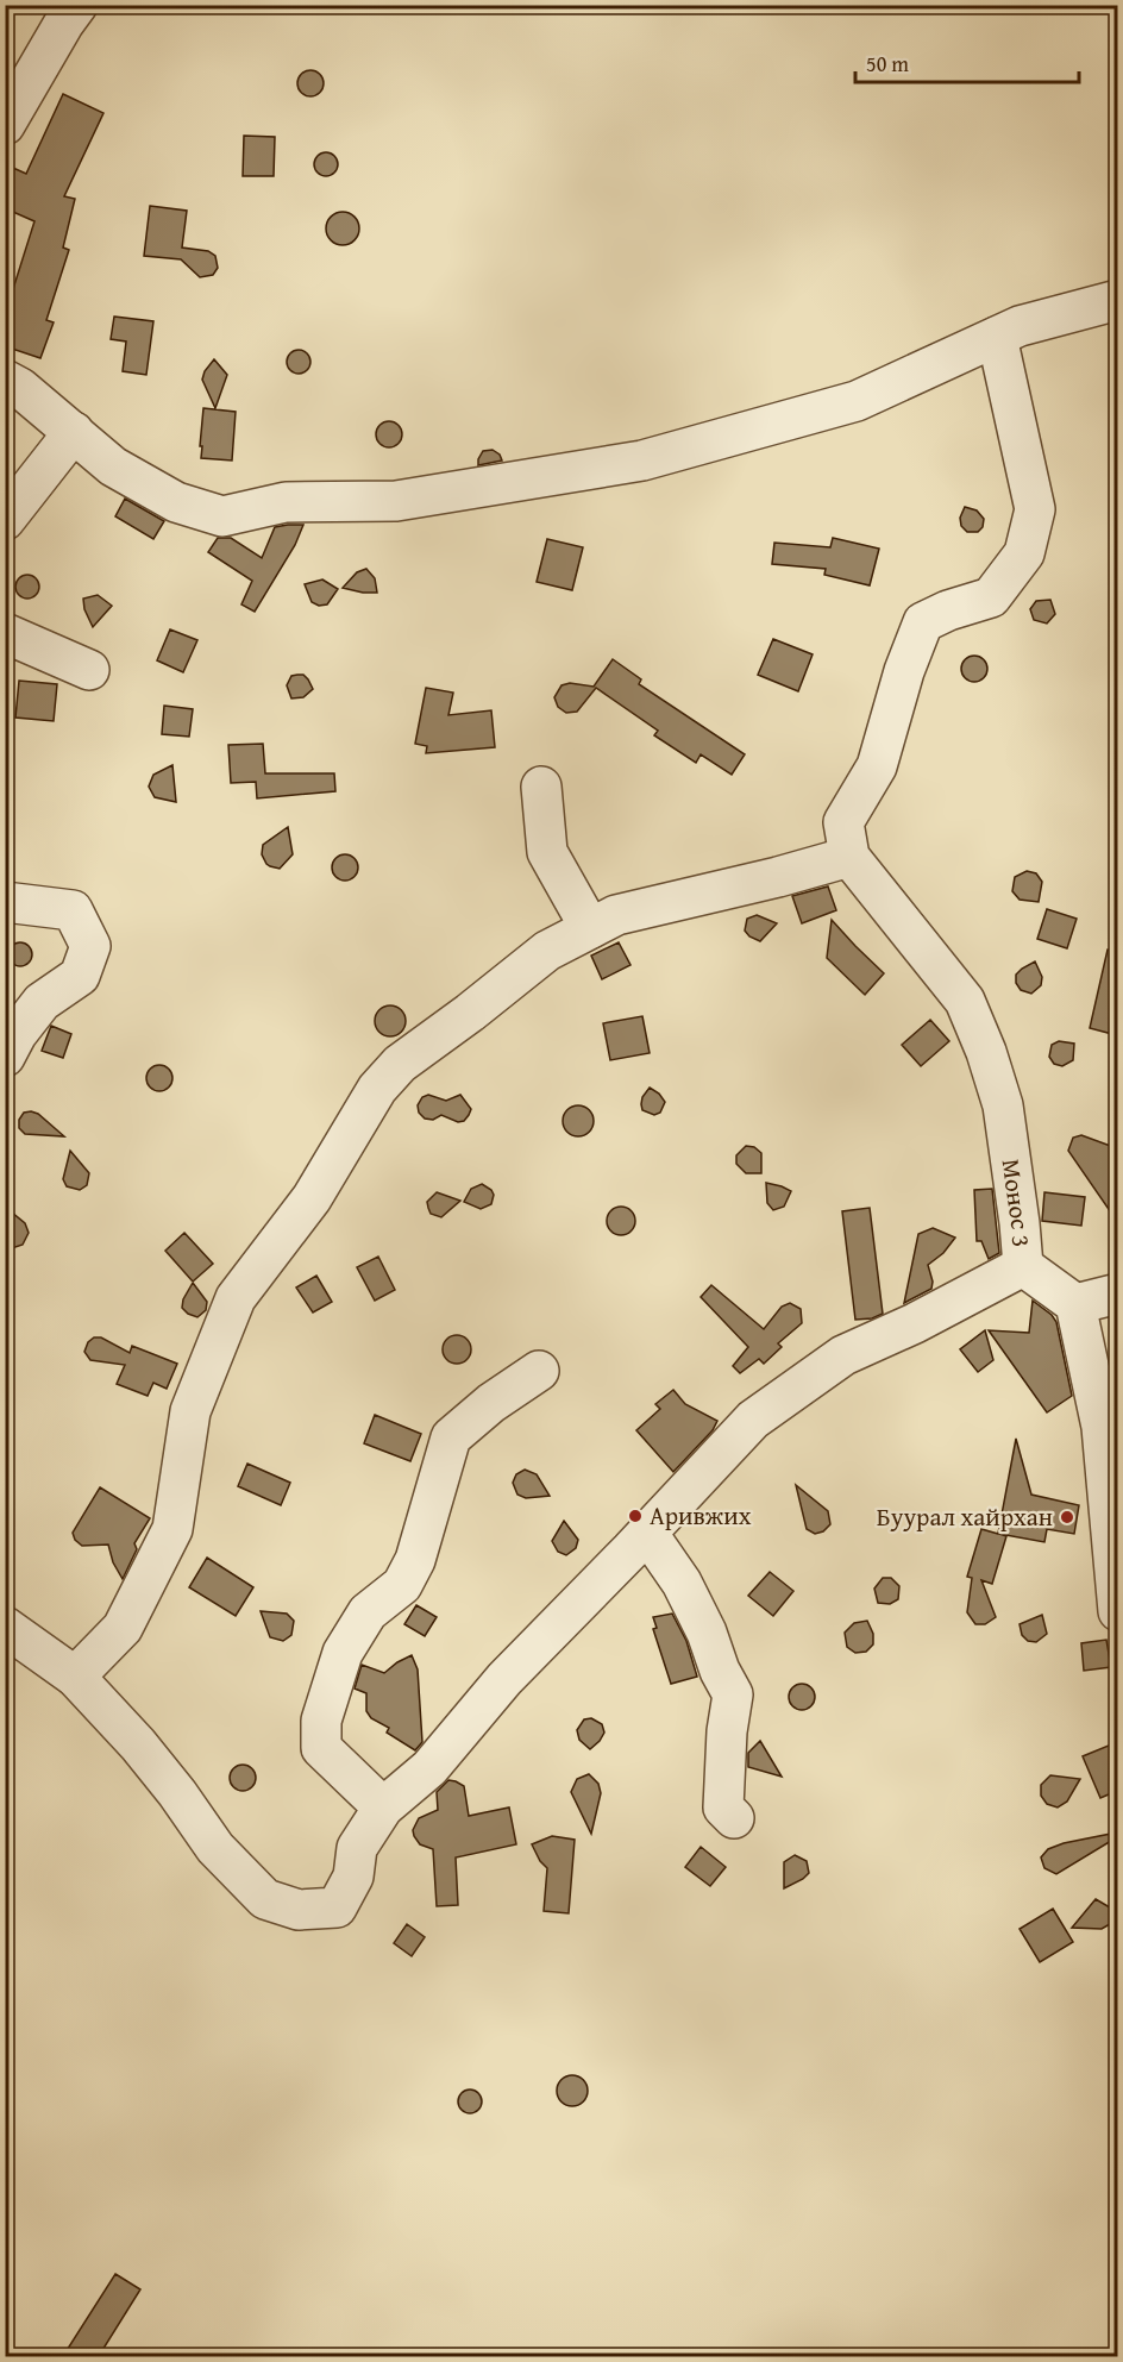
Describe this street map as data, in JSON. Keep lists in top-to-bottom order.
{
  "streets": {
    "street": ["Монос 3"]
  },
  "places": ["Аривжих", "Буурал хайрхан"],
  "scale_bar": "50 m"
}
